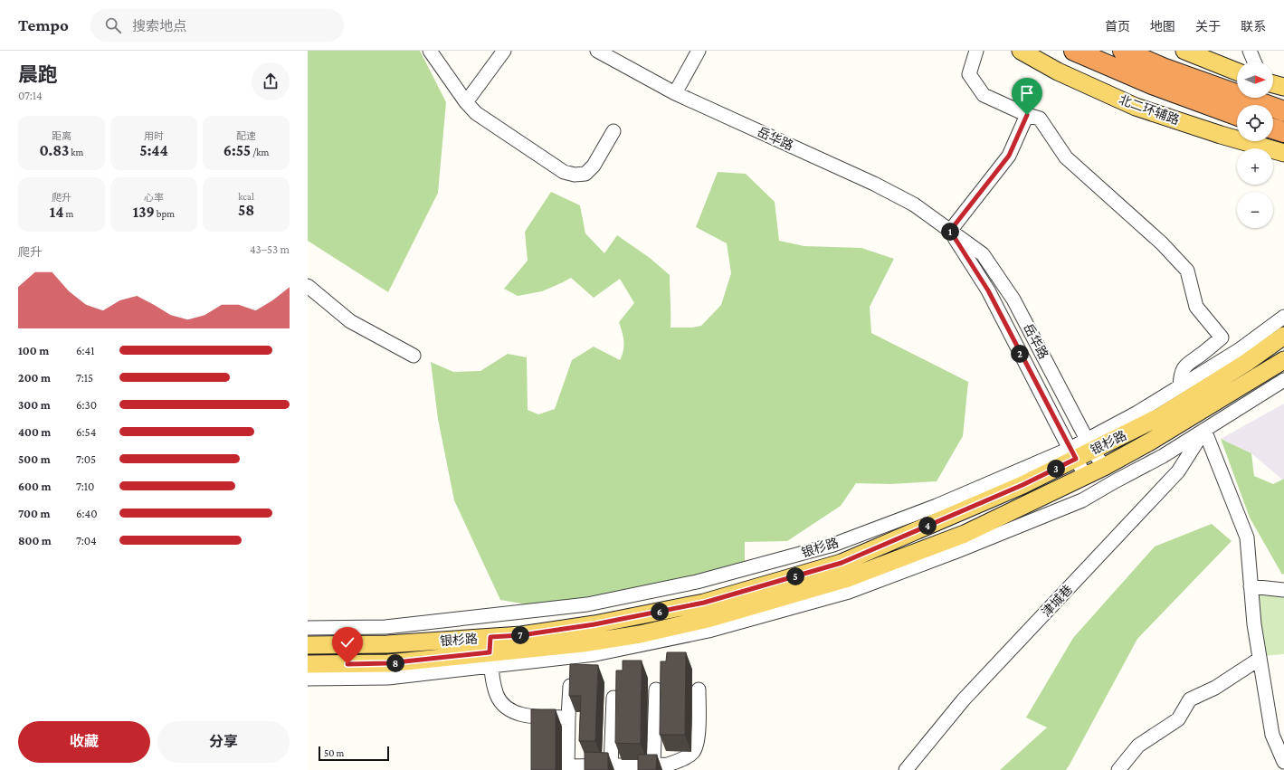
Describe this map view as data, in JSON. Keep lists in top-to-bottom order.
{
  "streets": {
    "main road": ["北二环辅路", "银杉路"],
    "street": ["岳华路", "津城巷"]
  },
  "crossings": [
    ["岳华路", "银杉路"],
    ["银杉路", "津城巷"]
  ],
  "scale_bar": "50 m",
  "north": "right",
  "page": {
    "header": "Tempo",
    "search": "搜索地点",
    "nav": [
      "首页",
      "地图",
      "关于",
      "联系"
    ],
    "heading": ["晨跑", "07:14"],
    "map_buttons": ["+", "−"],
    "stats": [
      ["距离", "0.83 km"],
      ["用时", "5:44"],
      ["配速", "6:55 /km"],
      ["爬升", "14 m"],
      ["心率", "139 bpm"],
      ["kcal", "58"]
    ],
    "pins": [
      "1",
      "2",
      "3",
      "4",
      "5",
      "6",
      "7",
      "8"
    ],
    "chart": ["爬升", "43–53 m"],
    "list": [
      {
        "name": "100 m",
        "note": "6:41"
      },
      {
        "name": "200 m",
        "note": "7:15"
      },
      {
        "name": "300 m",
        "note": "6:30"
      },
      {
        "name": "400 m",
        "note": "6:54"
      },
      {
        "name": "500 m",
        "note": "7:05"
      },
      {
        "name": "600 m",
        "note": "7:10"
      },
      {
        "name": "700 m",
        "note": "6:40"
      },
      {
        "name": "800 m",
        "note": "7:04"
      }
    ],
    "buttons": ["收藏", "分享"],
    "scale": "50 m"
  }
}
